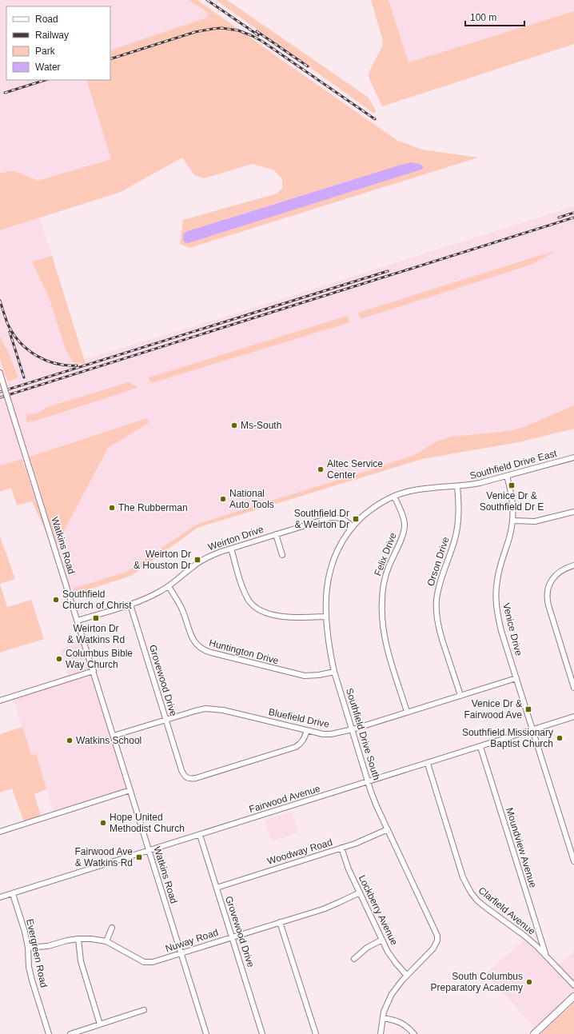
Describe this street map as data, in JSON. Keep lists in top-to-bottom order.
{
  "streets": {
    "street": [
      "Southfield Drive East",
      "Weirton Drive",
      "Watkins Road",
      "Felix Drive",
      "Orson Drive",
      "Venice Drive",
      "Huntington Drive",
      "Grovewood Drive",
      "Bluefield Drive",
      "Southfield Drive South",
      "Fairwood Avenue",
      "Moundview Avenue",
      "Woodway Road",
      "Lockberry Avenue",
      "Clarfield Avenue",
      "Nuway Road",
      "Evergreen Road"
    ]
  },
  "crossings": [
    ["Southfield Drive East", "Weirton Drive"],
    ["Southfield Drive East", "Felix Drive"],
    ["Southfield Drive East", "Orson Drive"],
    ["Southfield Drive East", "Venice Drive"],
    ["Southfield Drive East", "Southfield Drive South"],
    ["Weirton Drive", "Watkins Road"],
    ["Weirton Drive", "Huntington Drive"],
    ["Weirton Drive", "Grovewood Drive"],
    ["Weirton Drive", "Southfield Drive South"],
    ["Watkins Road", "Bluefield Drive"],
    ["Watkins Road", "Fairwood Avenue"],
    ["Watkins Road", "Nuway Road"],
    ["Felix Drive", "Bluefield Drive"],
    ["Orson Drive", "Bluefield Drive"],
    ["Venice Drive", "Bluefield Drive"],
    ["Venice Drive", "Fairwood Avenue"],
    ["Huntington Drive", "Southfield Drive South"],
    ["Grovewood Drive", "Bluefield Drive"],
    ["Grovewood Drive", "Fairwood Avenue"],
    ["Grovewood Drive", "Woodway Road"],
    ["Grovewood Drive", "Nuway Road"],
    ["Bluefield Drive", "Southfield Drive South"],
    ["Southfield Drive South", "Fairwood Avenue"],
    ["Southfield Drive South", "Woodway Road"],
    ["Southfield Drive South", "Lockberry Avenue"],
    ["Fairwood Avenue", "Moundview Avenue"],
    ["Fairwood Avenue", "Clarfield Avenue"],
    ["Fairwood Avenue", "Evergreen Road"],
    ["Moundview Avenue", "Clarfield Avenue"],
    ["Woodway Road", "Lockberry Avenue"],
    ["Lockberry Avenue", "Nuway Road"],
    ["Nuway Road", "Evergreen Road"]
  ],
  "places": {
    "other": [
      "Ms-South",
      "Altec Service Center",
      "National Auto Tools",
      "The Rubberman",
      "Southfield Church of Christ",
      "Columbus Bible Way Church",
      "Southfield Missionary Baptist Church",
      "Watkins School",
      "Hope United Methodist Church",
      "South Columbus Preparatory Academy"
    ],
    "transit": [
      "Venice Dr & Southfield Dr E",
      "Southfield Dr & Weirton Dr",
      "Weirton Dr & Houston Dr",
      "Weirton Dr & Watkins Rd",
      "Venice Dr & Fairwood Ave",
      "Fairwood Ave & Watkins Rd"
    ]
  },
  "legend": [
    "Road",
    "Railway",
    "Park",
    "Water"
  ],
  "scale_bar": "100 m"
}
